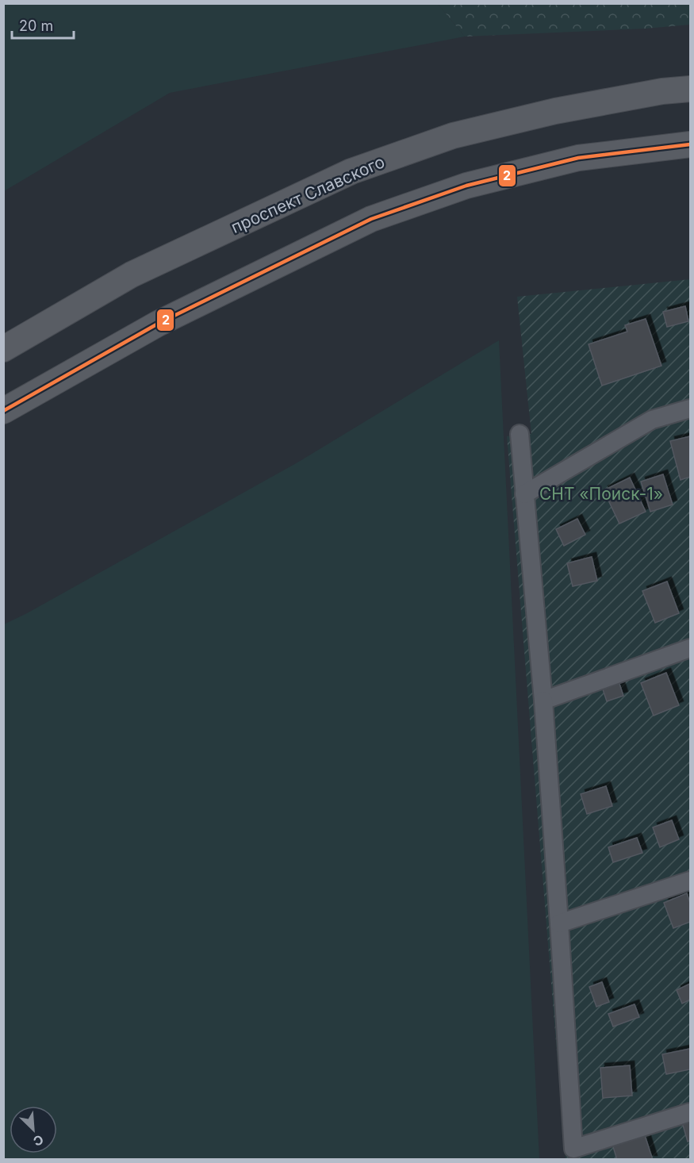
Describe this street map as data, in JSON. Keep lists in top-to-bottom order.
{
  "streets": {
    "main road": ["проспект Славского"]
  },
  "parks": ["СНТ «Поиск-1»"],
  "lines": ["transit line 2"],
  "scale_bar": "20 m",
  "north": "bottom right"
}
